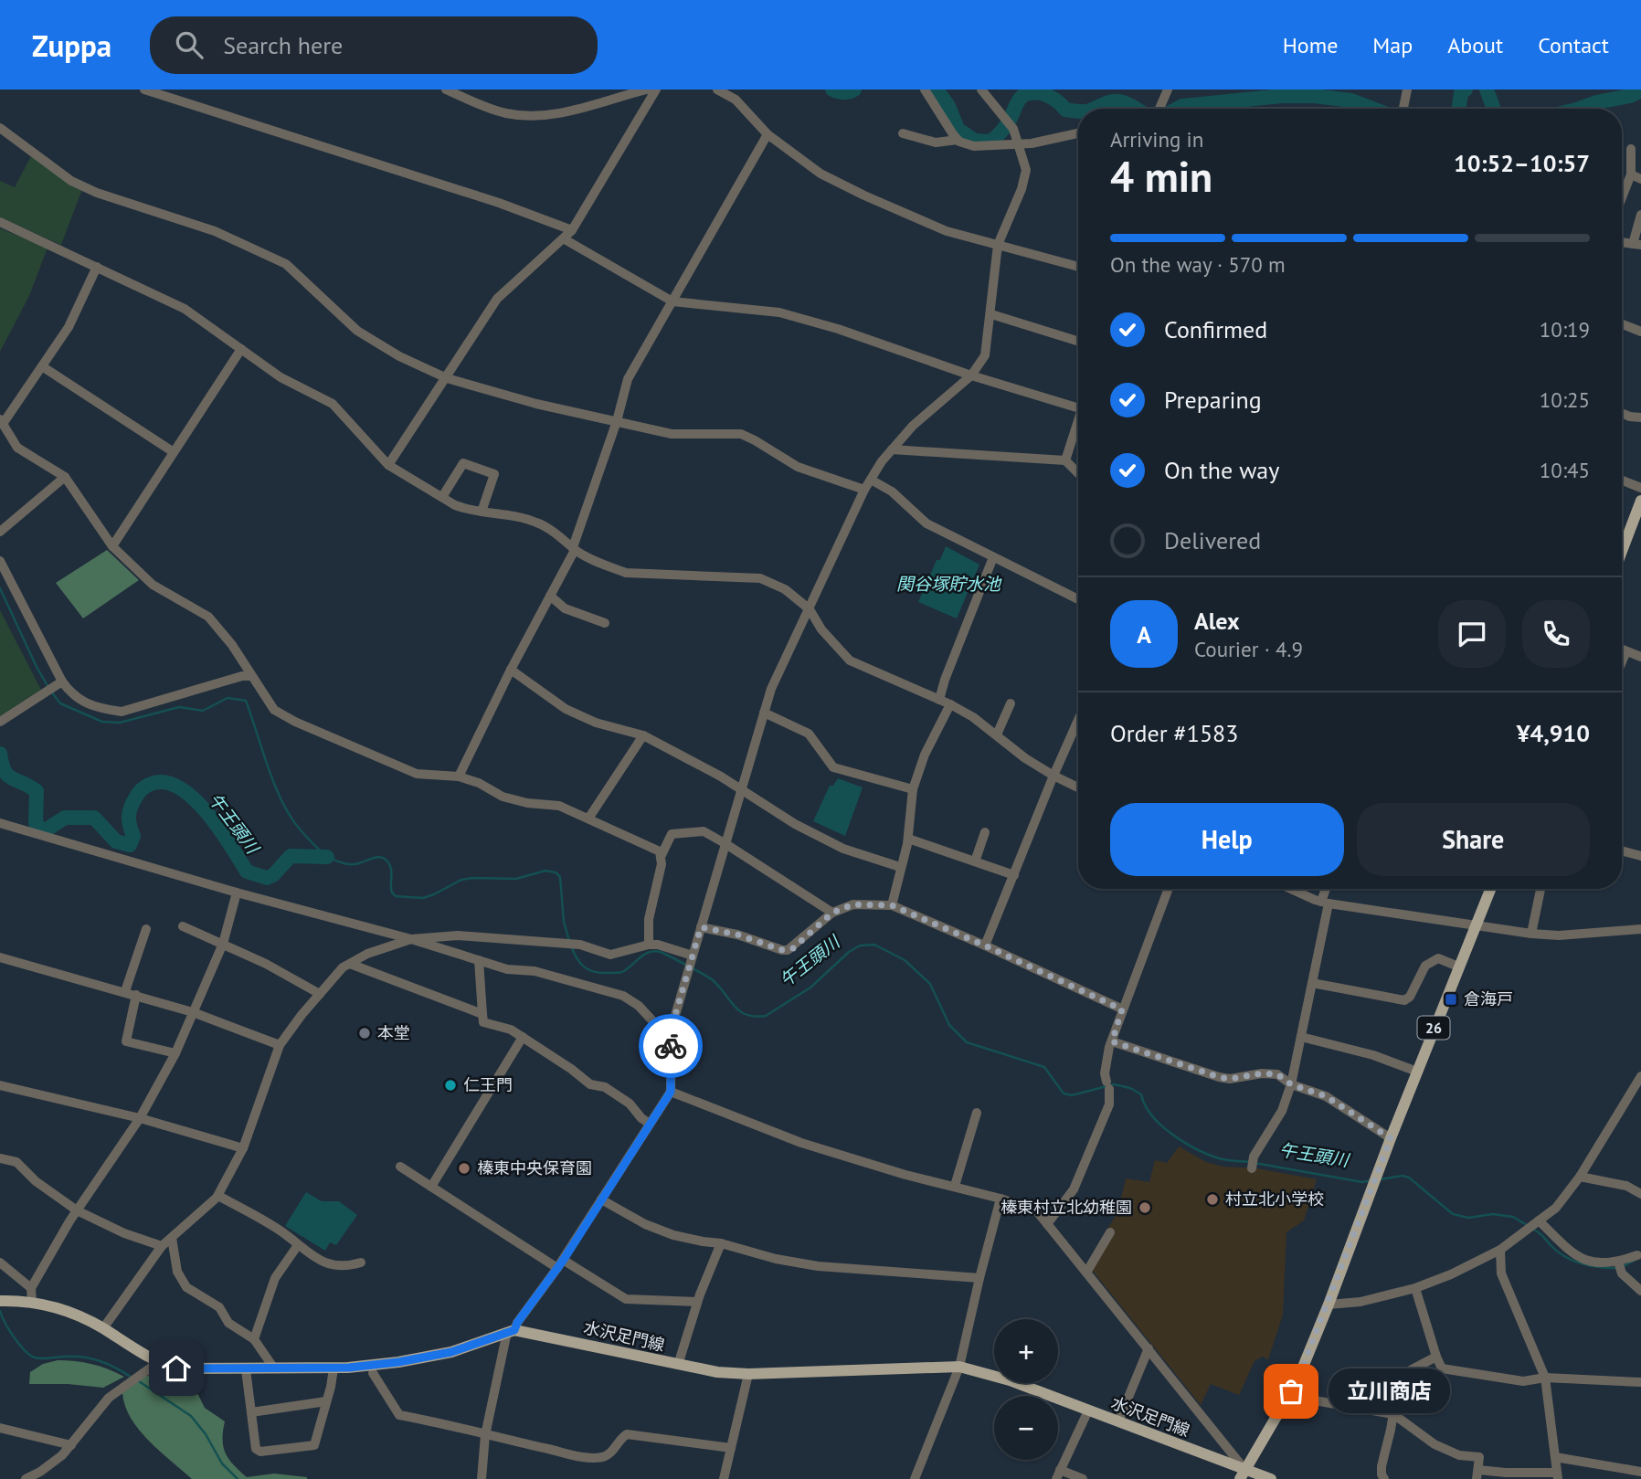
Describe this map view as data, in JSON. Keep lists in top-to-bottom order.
{
  "streets": {
    "main road": ["26", "水沢足門線"]
  },
  "crossings": [
    ["26", "水沢足門線"]
  ],
  "water": ["関谷塚貯水池", "午王頭川"],
  "places": {
    "transit": ["倉海戸"],
    "other": [
      "本堂",
      "仁王門",
      "榛東中央保育園",
      "村立北小学校",
      "榛東村立北幼稚園",
      "立川商店"
    ]
  },
  "page": {
    "header": "Zuppa",
    "search": "Search here",
    "nav": [
      "Home",
      "Map",
      "About",
      "Contact"
    ],
    "heading": ["4 min", "Arriving in", "10:52–10:57"],
    "panel": [
      "Alex",
      "Courier · 4.9",
      "Order #1583",
      "¥4,910"
    ],
    "bar": "On the way · 570 m",
    "list": [
      ["Confirmed", "10:19"],
      ["Preparing", "10:25"],
      ["On the way", "10:45"],
      "Delivered"
    ],
    "round": "A",
    "buttons": ["Help", "Share"],
    "map_buttons": ["+", "−"],
    "bubble": "立川商店"
  }
}
